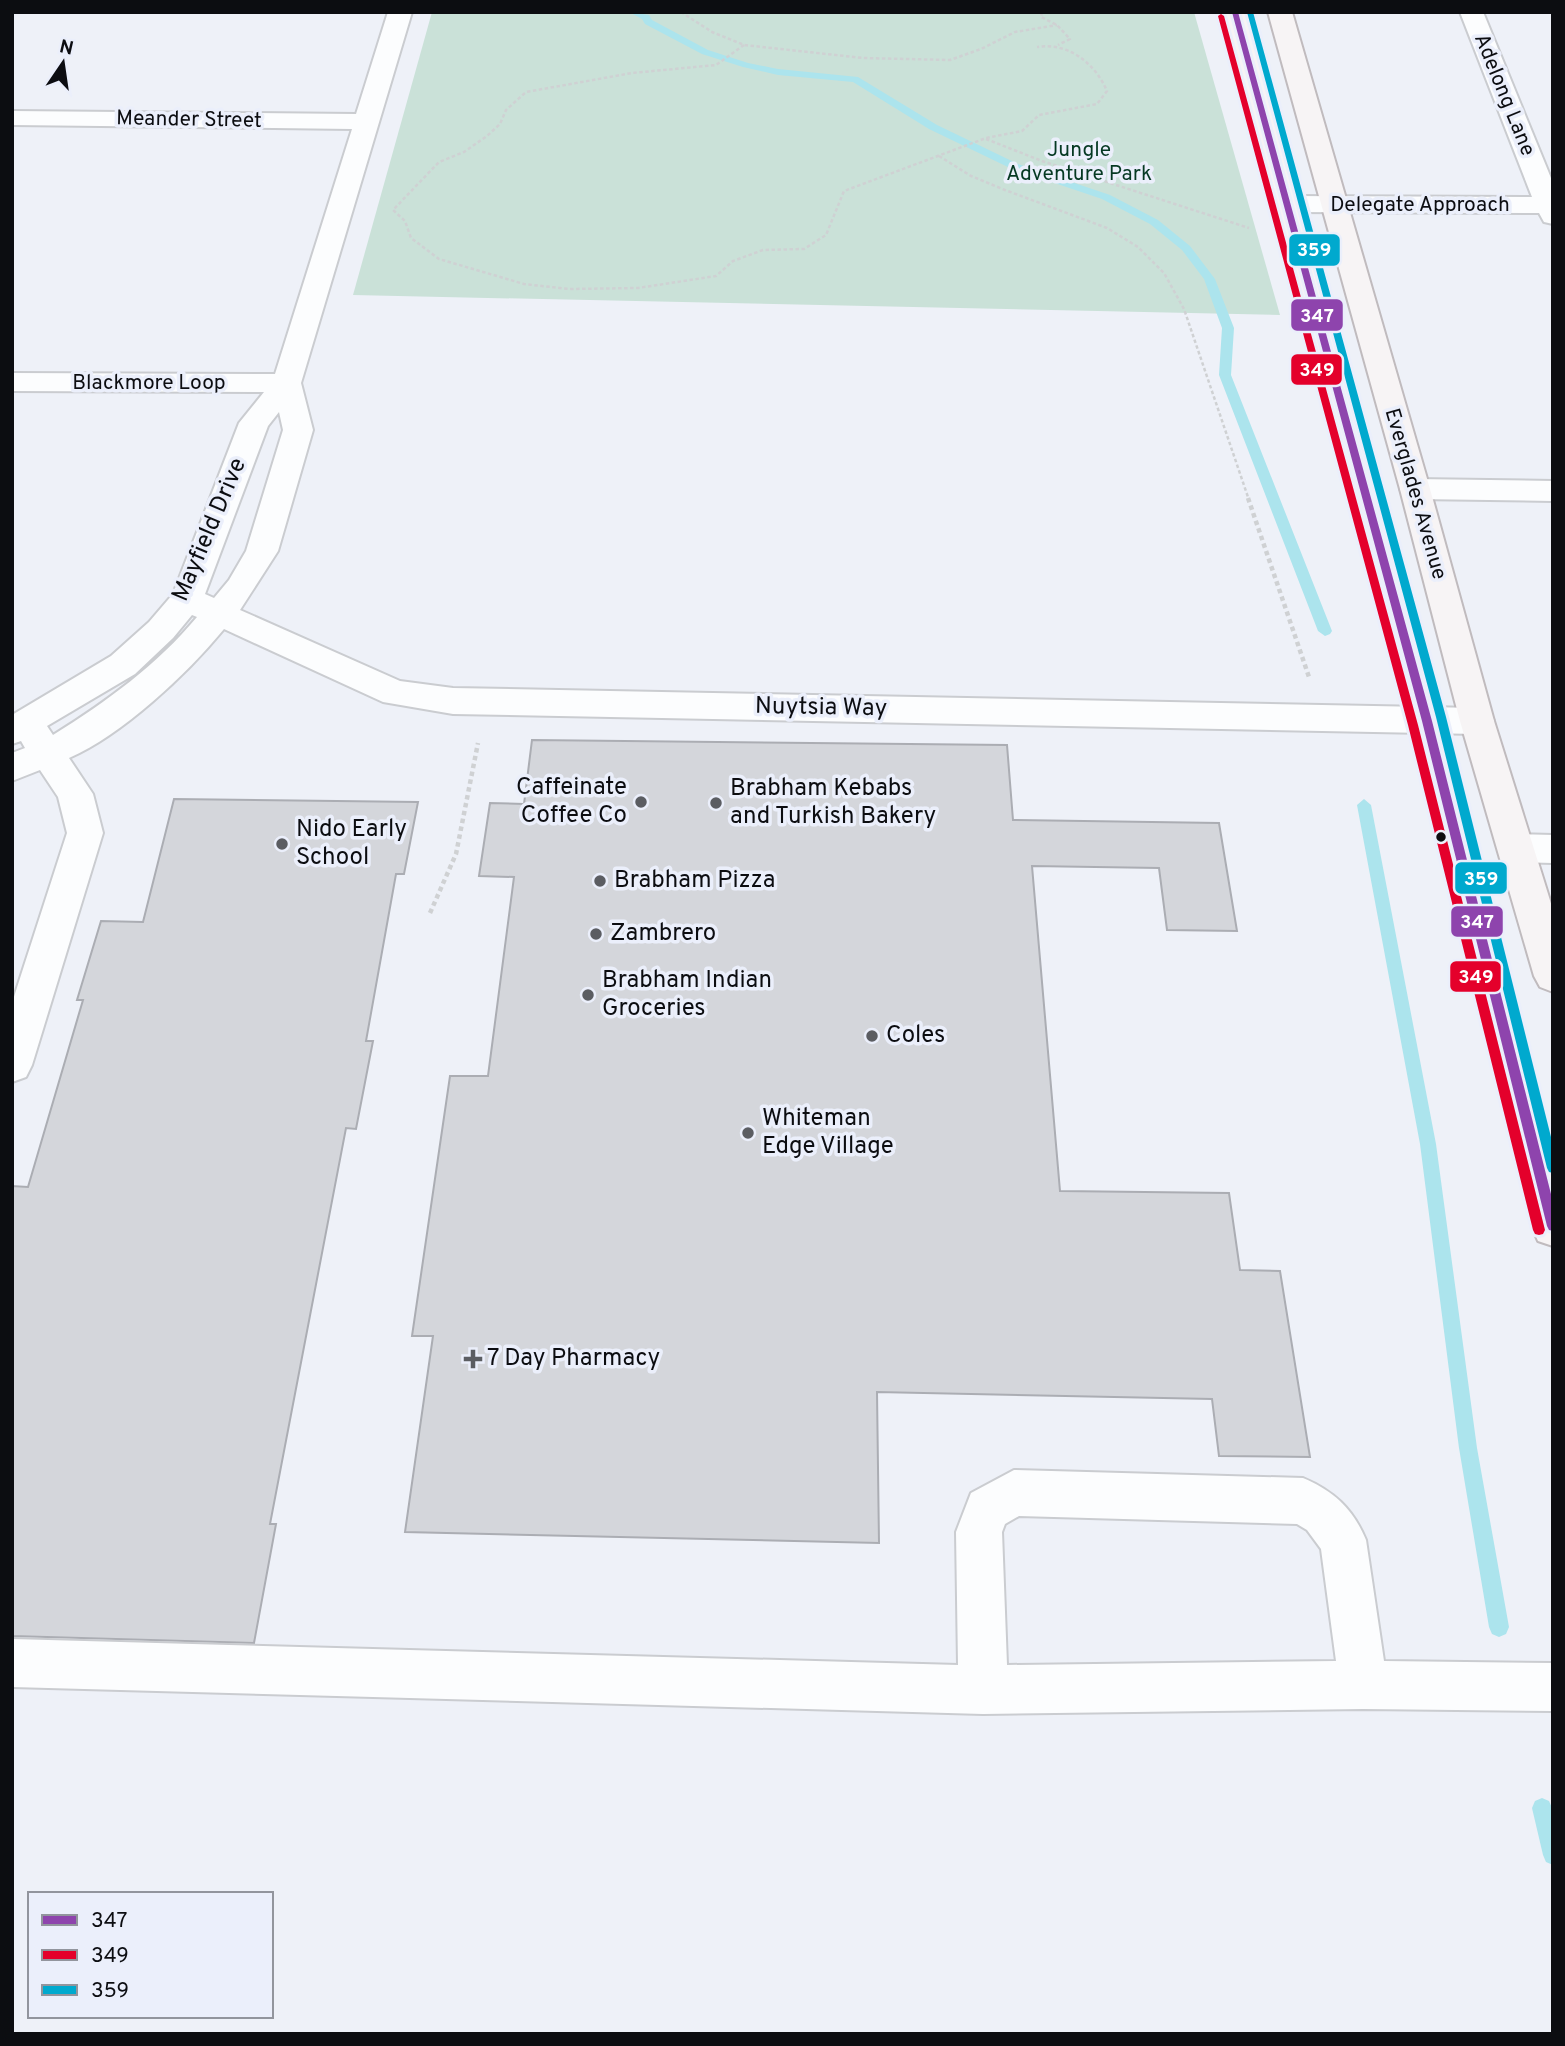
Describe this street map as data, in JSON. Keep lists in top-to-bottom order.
{
  "streets": {
    "main road": ["Everglades Avenue"],
    "street": [
      "Adelong Lane",
      "Meander Street",
      "Delegate Approach",
      "Blackmore Loop",
      "Mayfield Drive",
      "Nuytsia Way"
    ]
  },
  "crossings": [
    ["Adelong Lane", "Delegate Approach"],
    ["Meander Street", "Mayfield Drive"],
    ["Delegate Approach", "Everglades Avenue"],
    ["Blackmore Loop", "Mayfield Drive"],
    ["Everglades Avenue", "Nuytsia Way"],
    ["Mayfield Drive", "Nuytsia Way"]
  ],
  "parks": ["Jungle Adventure Park"],
  "places": {
    "other": [
      "Caffeinate Coffee Co",
      "Brabham Kebabs and Turkish Bakery",
      "Nido Early School",
      "Brabham Pizza",
      "Zambrero",
      "Brabham Indian Groceries",
      "Coles",
      "Whiteman Edge Village"
    ],
    "health": ["7 Day Pharmacy"]
  },
  "lines": ["transit line 347", "transit line 359", "transit line 349"],
  "legend": ["347", "349", "359"],
  "north": "top"
}
